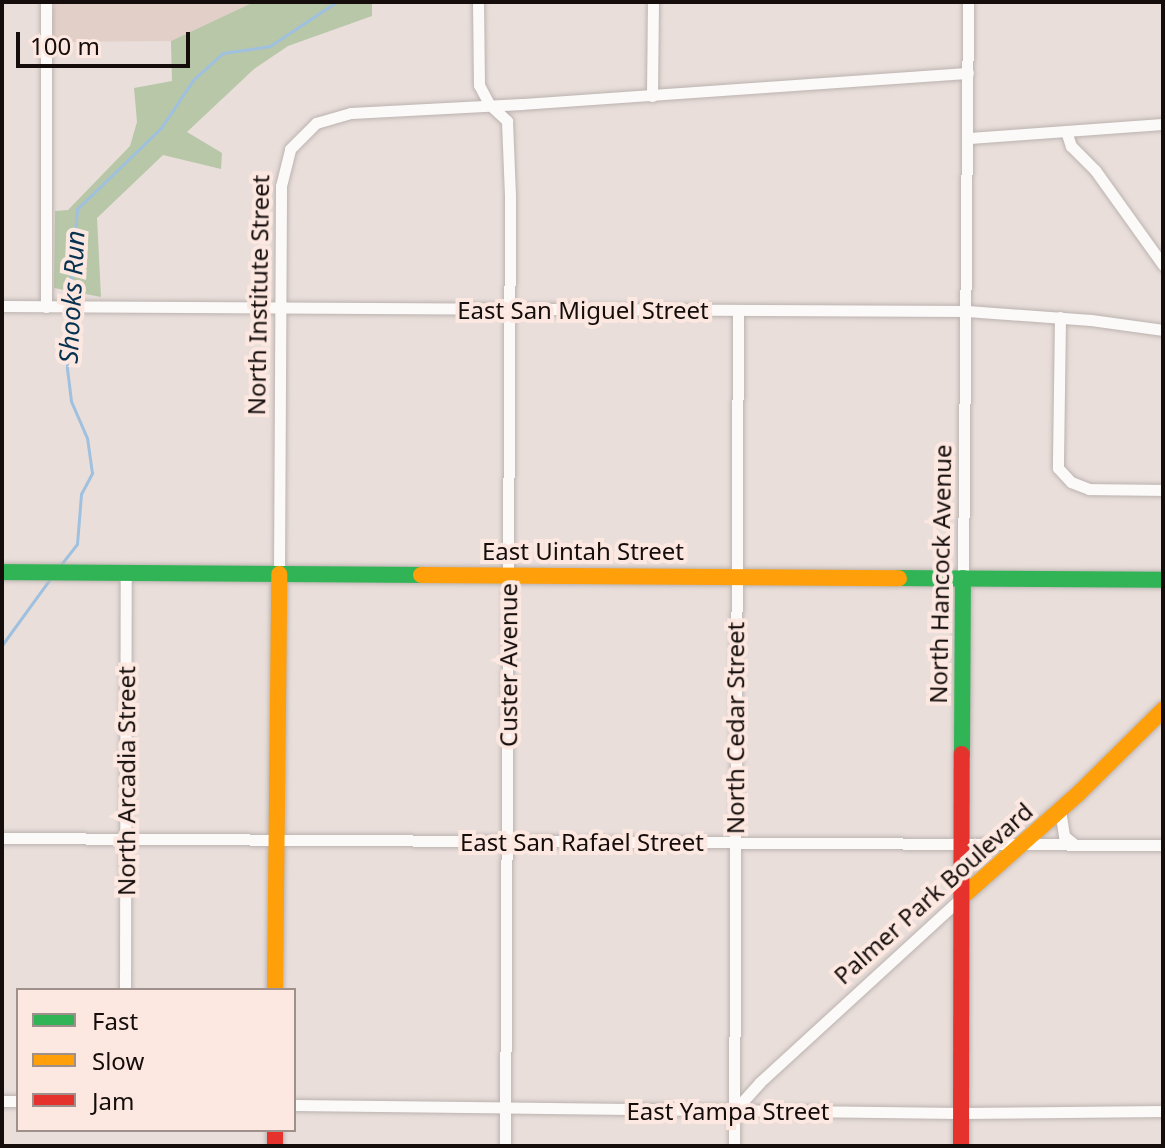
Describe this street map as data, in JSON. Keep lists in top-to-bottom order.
{
  "streets": {
    "main road": [
      "North Institute Street",
      "East Uintah Street",
      "North Hancock Avenue",
      "Palmer Park Boulevard"
    ],
    "street": [
      "East San Miguel Street",
      "Custer Avenue",
      "North Cedar Street",
      "North Arcadia Street",
      "East San Rafael Street",
      "East Yampa Street"
    ]
  },
  "crossings": [
    ["North Institute Street", "East San Miguel Street"],
    ["North Institute Street", "East Uintah Street"],
    ["North Institute Street", "North Hancock Avenue"],
    ["North Institute Street", "Custer Avenue"],
    ["North Institute Street", "East San Rafael Street"],
    ["East San Miguel Street", "North Hancock Avenue"],
    ["East San Miguel Street", "Custer Avenue"],
    ["East San Miguel Street", "North Cedar Street"],
    ["East Uintah Street", "North Hancock Avenue"],
    ["East Uintah Street", "Custer Avenue"],
    ["East Uintah Street", "North Cedar Street"],
    ["East Uintah Street", "North Arcadia Street"],
    ["North Hancock Avenue", "East San Rafael Street"],
    ["North Hancock Avenue", "Palmer Park Boulevard"],
    ["North Hancock Avenue", "East Yampa Street"],
    ["Custer Avenue", "East San Rafael Street"],
    ["Custer Avenue", "East Yampa Street"],
    ["North Cedar Street", "East San Rafael Street"],
    ["North Cedar Street", "Palmer Park Boulevard"],
    ["North Cedar Street", "East Yampa Street"],
    ["North Arcadia Street", "East San Rafael Street"],
    ["East San Rafael Street", "Palmer Park Boulevard"],
    ["Palmer Park Boulevard", "East Yampa Street"]
  ],
  "water": ["Shooks Run"],
  "legend": ["Fast", "Slow", "Jam"],
  "scale_bar": "100 m"
}
